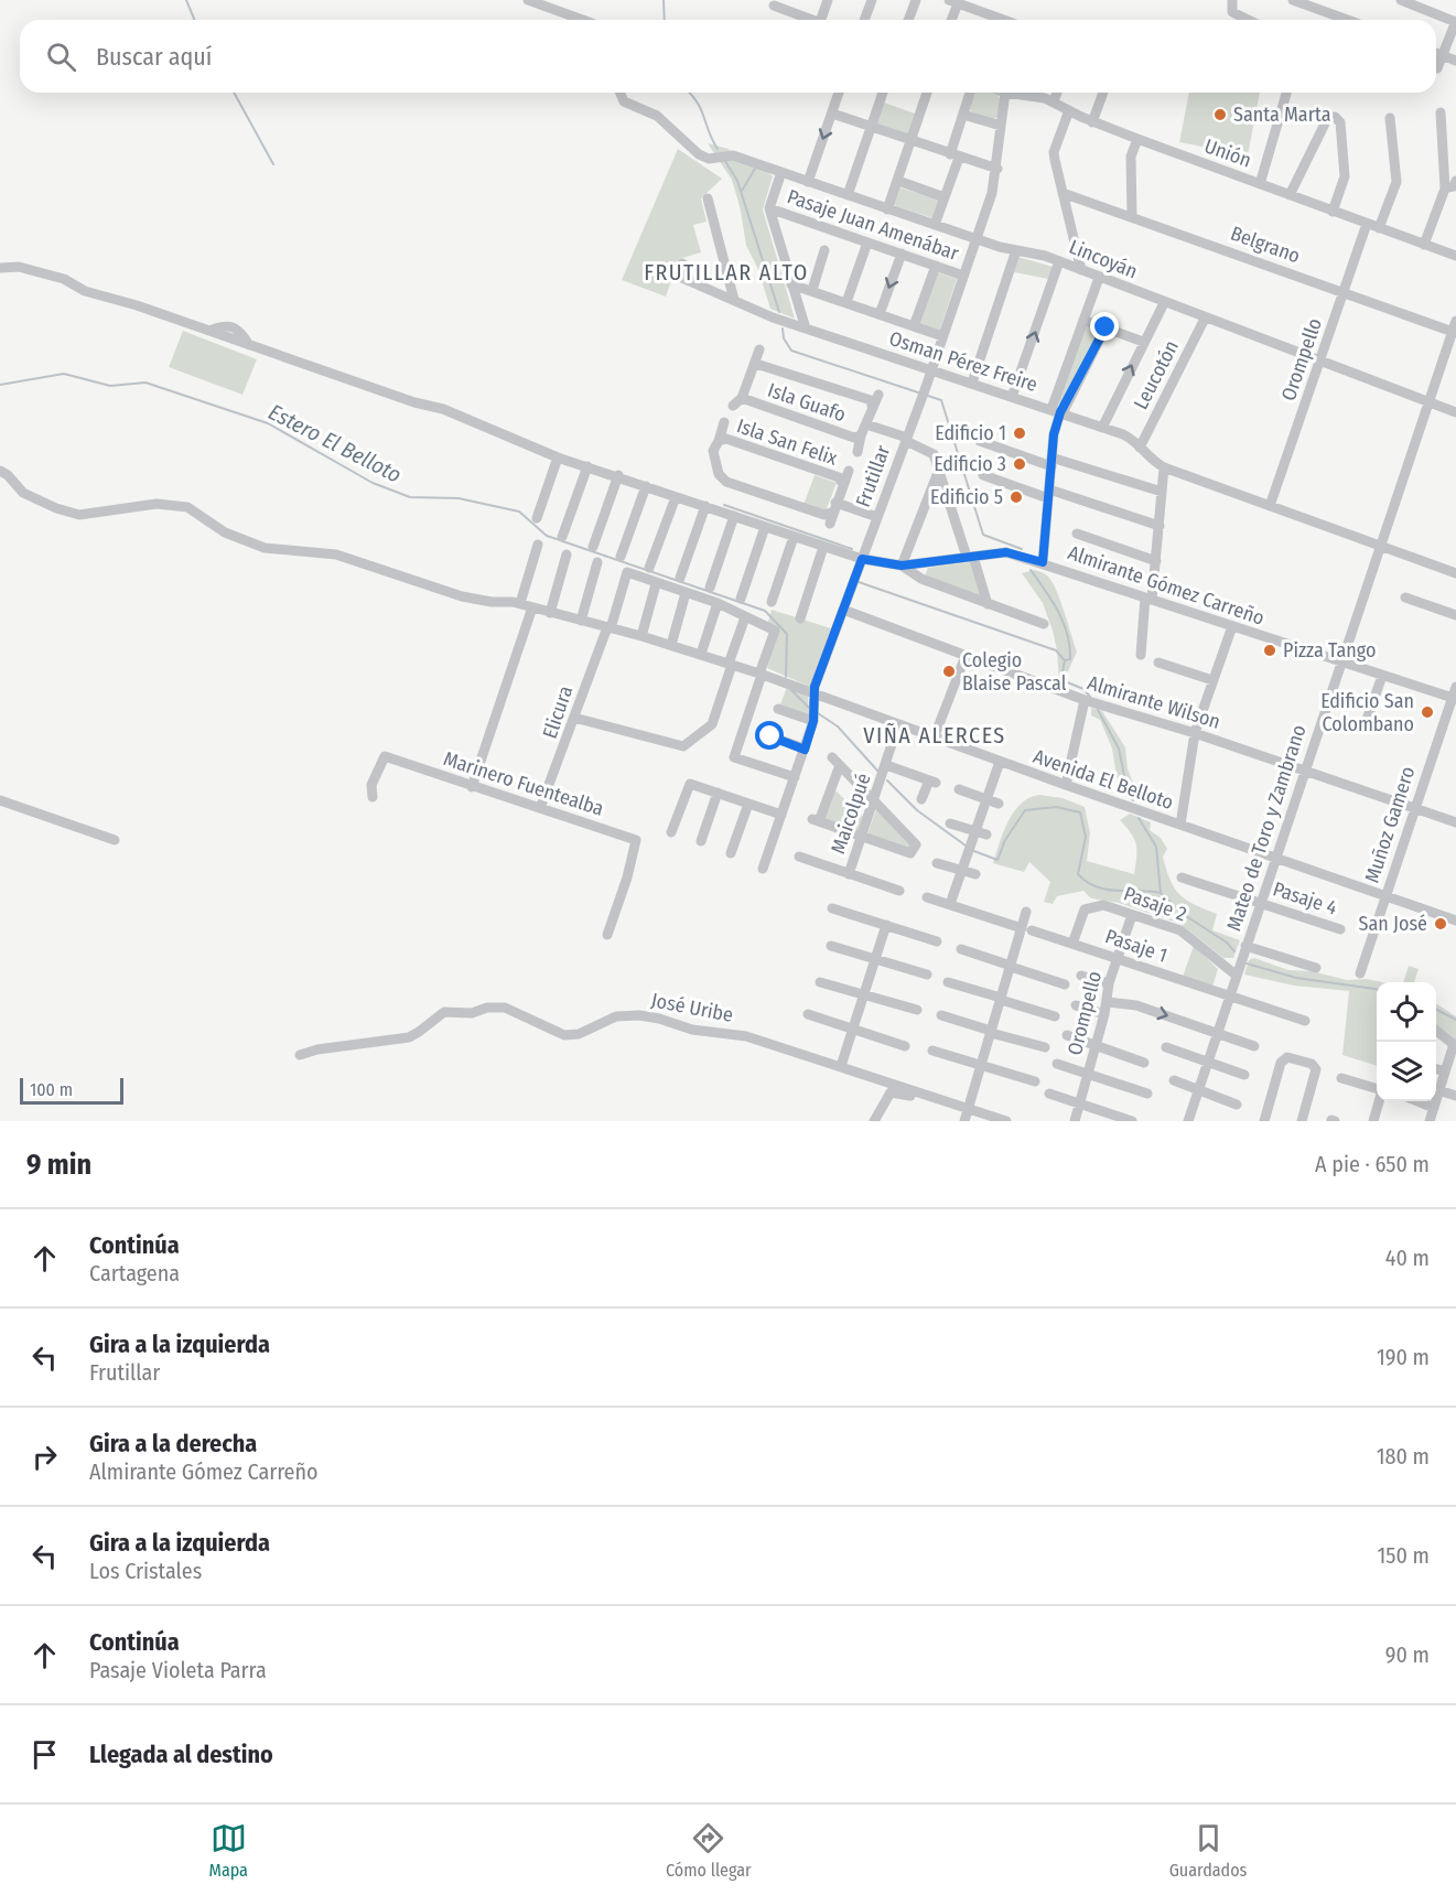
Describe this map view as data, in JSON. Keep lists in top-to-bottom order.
{
  "streets": {
    "street": [
      "Unión",
      "Pasaje Juan Amenábar",
      "Belgrano",
      "Lincoyán",
      "Orompello",
      "Osman Pérez Freire",
      "Leucotón",
      "Isla Guafo",
      "Isla San Felix",
      "Frutillar",
      "Almirante Gómez Carreño",
      "Almirante Wilson",
      "Elicura",
      "Avenida El Belloto",
      "Marinero Fuentealba",
      "Maicolpué",
      "Muñoz Gamero",
      "Mateo de Toro y Zambrano",
      "Pasaje 4",
      "Pasaje 2",
      "Pasaje 1",
      "José Uribe"
    ]
  },
  "crossings": [
    ["Unión", "Orompello"],
    ["Pasaje Juan Amenábar", "Frutillar"],
    ["Belgrano", "Orompello"],
    ["Belgrano", "Mateo de Toro y Zambrano"],
    ["Lincoyán", "Orompello"],
    ["Lincoyán", "Leucotón"],
    ["Lincoyán", "Frutillar"],
    ["Lincoyán", "Mateo de Toro y Zambrano"],
    ["Orompello", "Osman Pérez Freire"],
    ["Orompello", "Pasaje 2"],
    ["Orompello", "Pasaje 1"],
    ["Osman Pérez Freire", "Leucotón"],
    ["Osman Pérez Freire", "Frutillar"],
    ["Osman Pérez Freire", "Mateo de Toro y Zambrano"],
    ["Frutillar", "Almirante Gómez Carreño"],
    ["Frutillar", "Almirante Wilson"],
    ["Frutillar", "Avenida El Belloto"],
    ["Almirante Gómez Carreño", "Muñoz Gamero"],
    ["Almirante Gómez Carreño", "Mateo de Toro y Zambrano"],
    ["Almirante Wilson", "Muñoz Gamero"],
    ["Almirante Wilson", "Mateo de Toro y Zambrano"],
    ["Elicura", "Avenida El Belloto"],
    ["Elicura", "Marinero Fuentealba"],
    ["Avenida El Belloto", "Maicolpué"],
    ["Avenida El Belloto", "Muñoz Gamero"],
    ["Avenida El Belloto", "Mateo de Toro y Zambrano"],
    ["Mateo de Toro y Zambrano", "Pasaje 4"],
    ["Mateo de Toro y Zambrano", "Pasaje 2"],
    ["Mateo de Toro y Zambrano", "Pasaje 1"],
    ["Pasaje 2", "Pasaje 1"]
  ],
  "districts": ["FRUTILLAR ALTO", "VIÑA ALERCES"],
  "water": ["Estero El Belloto"],
  "places": [
    "Santa Marta",
    "Edificio 1",
    "Edificio 3",
    "Edificio 5",
    "Pizza Tango",
    "Colegio Blaise Pascal",
    "Edificio San Colombano",
    "San José"
  ],
  "scale_bar": "100 m",
  "page": {
    "search": "Buscar aquí",
    "scale": "100 m",
    "heading": ["9 min", "A pie · 650 m"],
    "list": [
      ["Continúa", "Cartagena", "40 m"],
      ["Gira a la izquierda", "Frutillar", "190 m"],
      ["Gira a la derecha", "Almirante Gómez Carreño", "180 m"],
      ["Gira a la izquierda", "Los Cristales", "150 m"],
      ["Continúa", "Pasaje Violeta Parra", "90 m"],
      "Llegada al destino"
    ],
    "nav": ["Mapa", "Cómo llegar", "Guardados"]
  }
}
